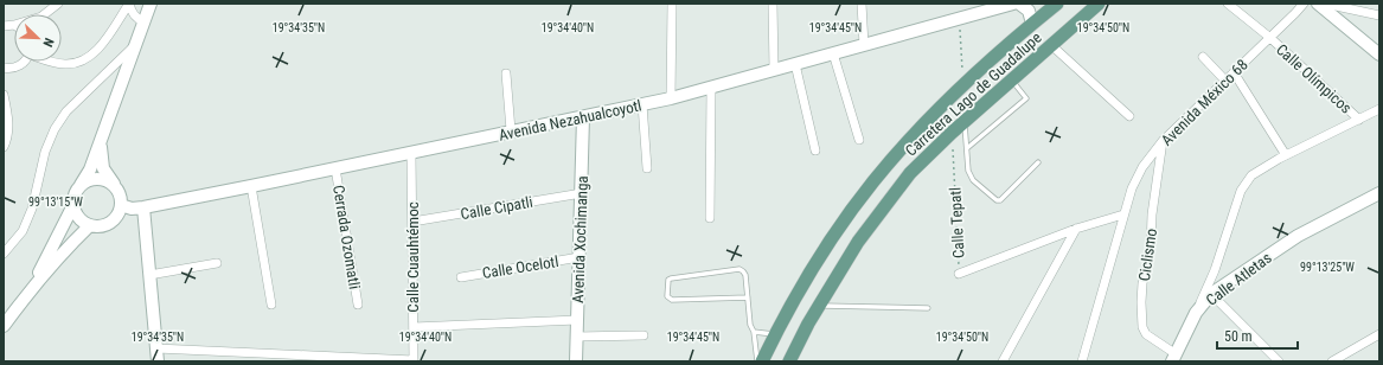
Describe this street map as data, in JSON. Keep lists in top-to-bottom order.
{
  "streets": {
    "main road": ["Carretera Lago de Guadalupe"],
    "street": [
      "Calle Olímpicos",
      "Avenida México 68",
      "Avenida Nezahualcoyotl",
      "Calle Cipatli",
      "Calle Tepatl",
      "Cerrada Ozomatli",
      "Avenida Xochimanga",
      "Ciclismo",
      "Calle Cuauhtémoc",
      "Calle Ocelotl",
      "Calle Atletas"
    ]
  },
  "crossings": [
    ["Calle Olímpicos", "Avenida México 68"],
    ["Carretera Lago de Guadalupe", "Calle Tepatl"],
    ["Avenida México 68", "Calle Tepatl"],
    ["Avenida México 68", "Ciclismo"],
    ["Avenida Nezahualcoyotl", "Cerrada Ozomatli"],
    ["Avenida Nezahualcoyotl", "Avenida Xochimanga"],
    ["Avenida Nezahualcoyotl", "Calle Cuauhtémoc"],
    ["Calle Cipatli", "Avenida Xochimanga"],
    ["Calle Cipatli", "Calle Cuauhtémoc"],
    ["Avenida Xochimanga", "Calle Ocelotl"],
    ["Ciclismo", "Calle Atletas"]
  ],
  "scale_bar": "50 m",
  "north": "bottom right",
  "coordinates": [
    "19°34'35\"N",
    "19°34'40\"N",
    "19°34'45\"N",
    "19°34'50\"N",
    "99°13'15\"W",
    "99°13'25\"W"
  ]
}
